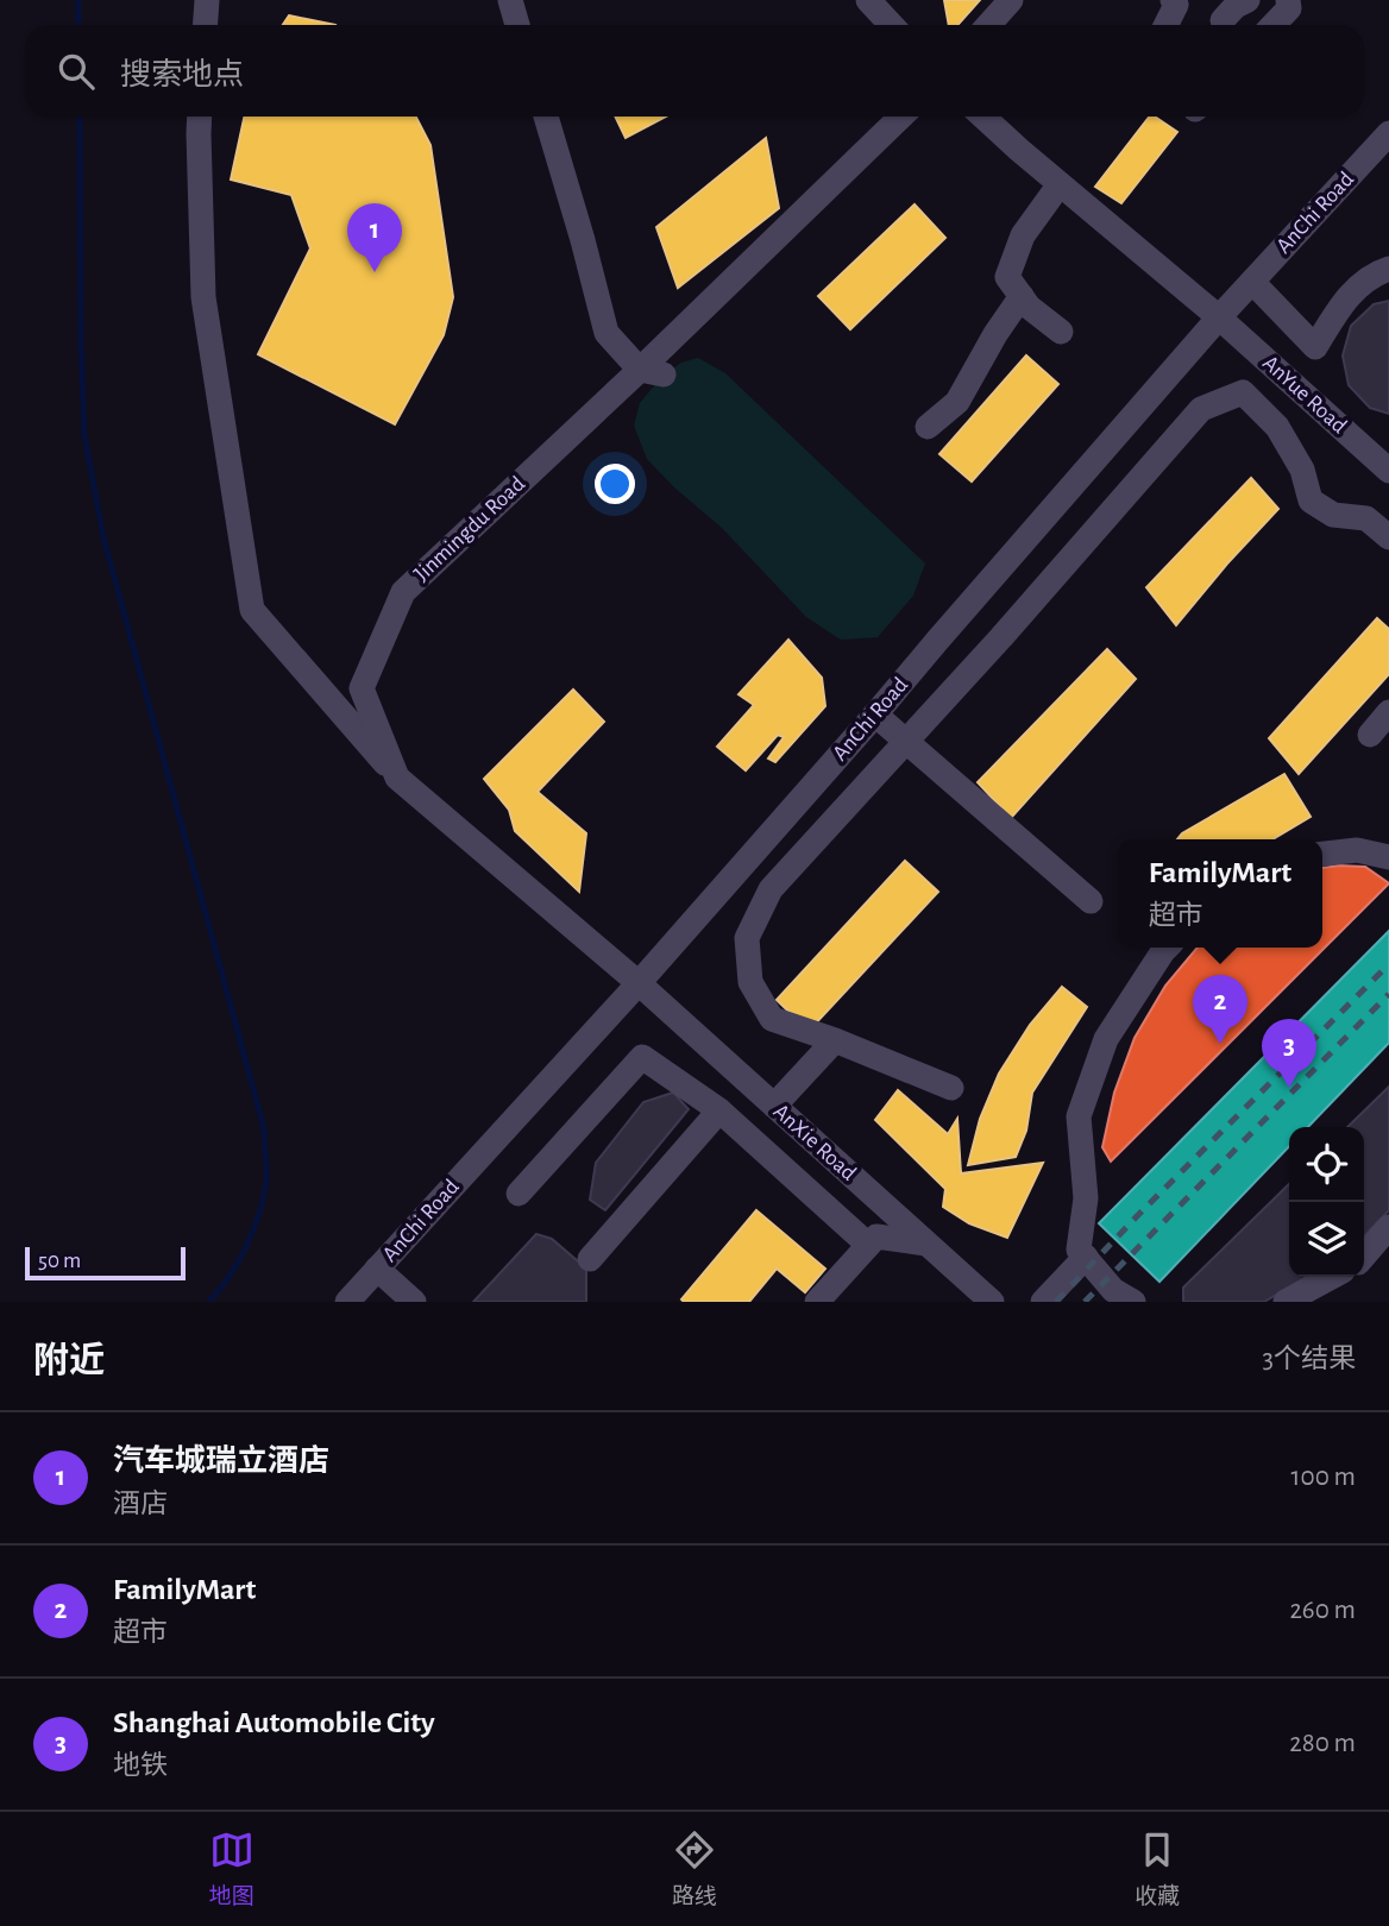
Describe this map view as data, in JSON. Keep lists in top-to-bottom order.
{
  "streets": {
    "street": [
      "AnChi Road",
      "AnYue Road",
      "Jinmingdu Road",
      "AnXie Road"
    ]
  },
  "crossings": [
    ["AnChi Road", "AnYue Road"],
    ["AnChi Road", "Jinmingdu Road"],
    ["AnChi Road", "AnXie Road"],
    ["Jinmingdu Road", "AnXie Road"]
  ],
  "scale_bar": "50 m",
  "page": {
    "search": "搜索地点",
    "pins": ["1", "2", "3"],
    "popup": ["FamilyMart", "超市"],
    "scale": "50 m",
    "heading": ["附近", "3个结果"],
    "list": [
      {
        "mark": "1",
        "name": "汽车城瑞立酒店",
        "note": "酒店",
        "value": "100 m"
      },
      {
        "mark": "2",
        "name": "FamilyMart",
        "note": "超市",
        "value": "260 m"
      },
      {
        "mark": "3",
        "name": "Shanghai Automobile City",
        "note": "地铁",
        "value": "280 m"
      }
    ],
    "nav": ["地图", "路线", "收藏"]
  }
}
